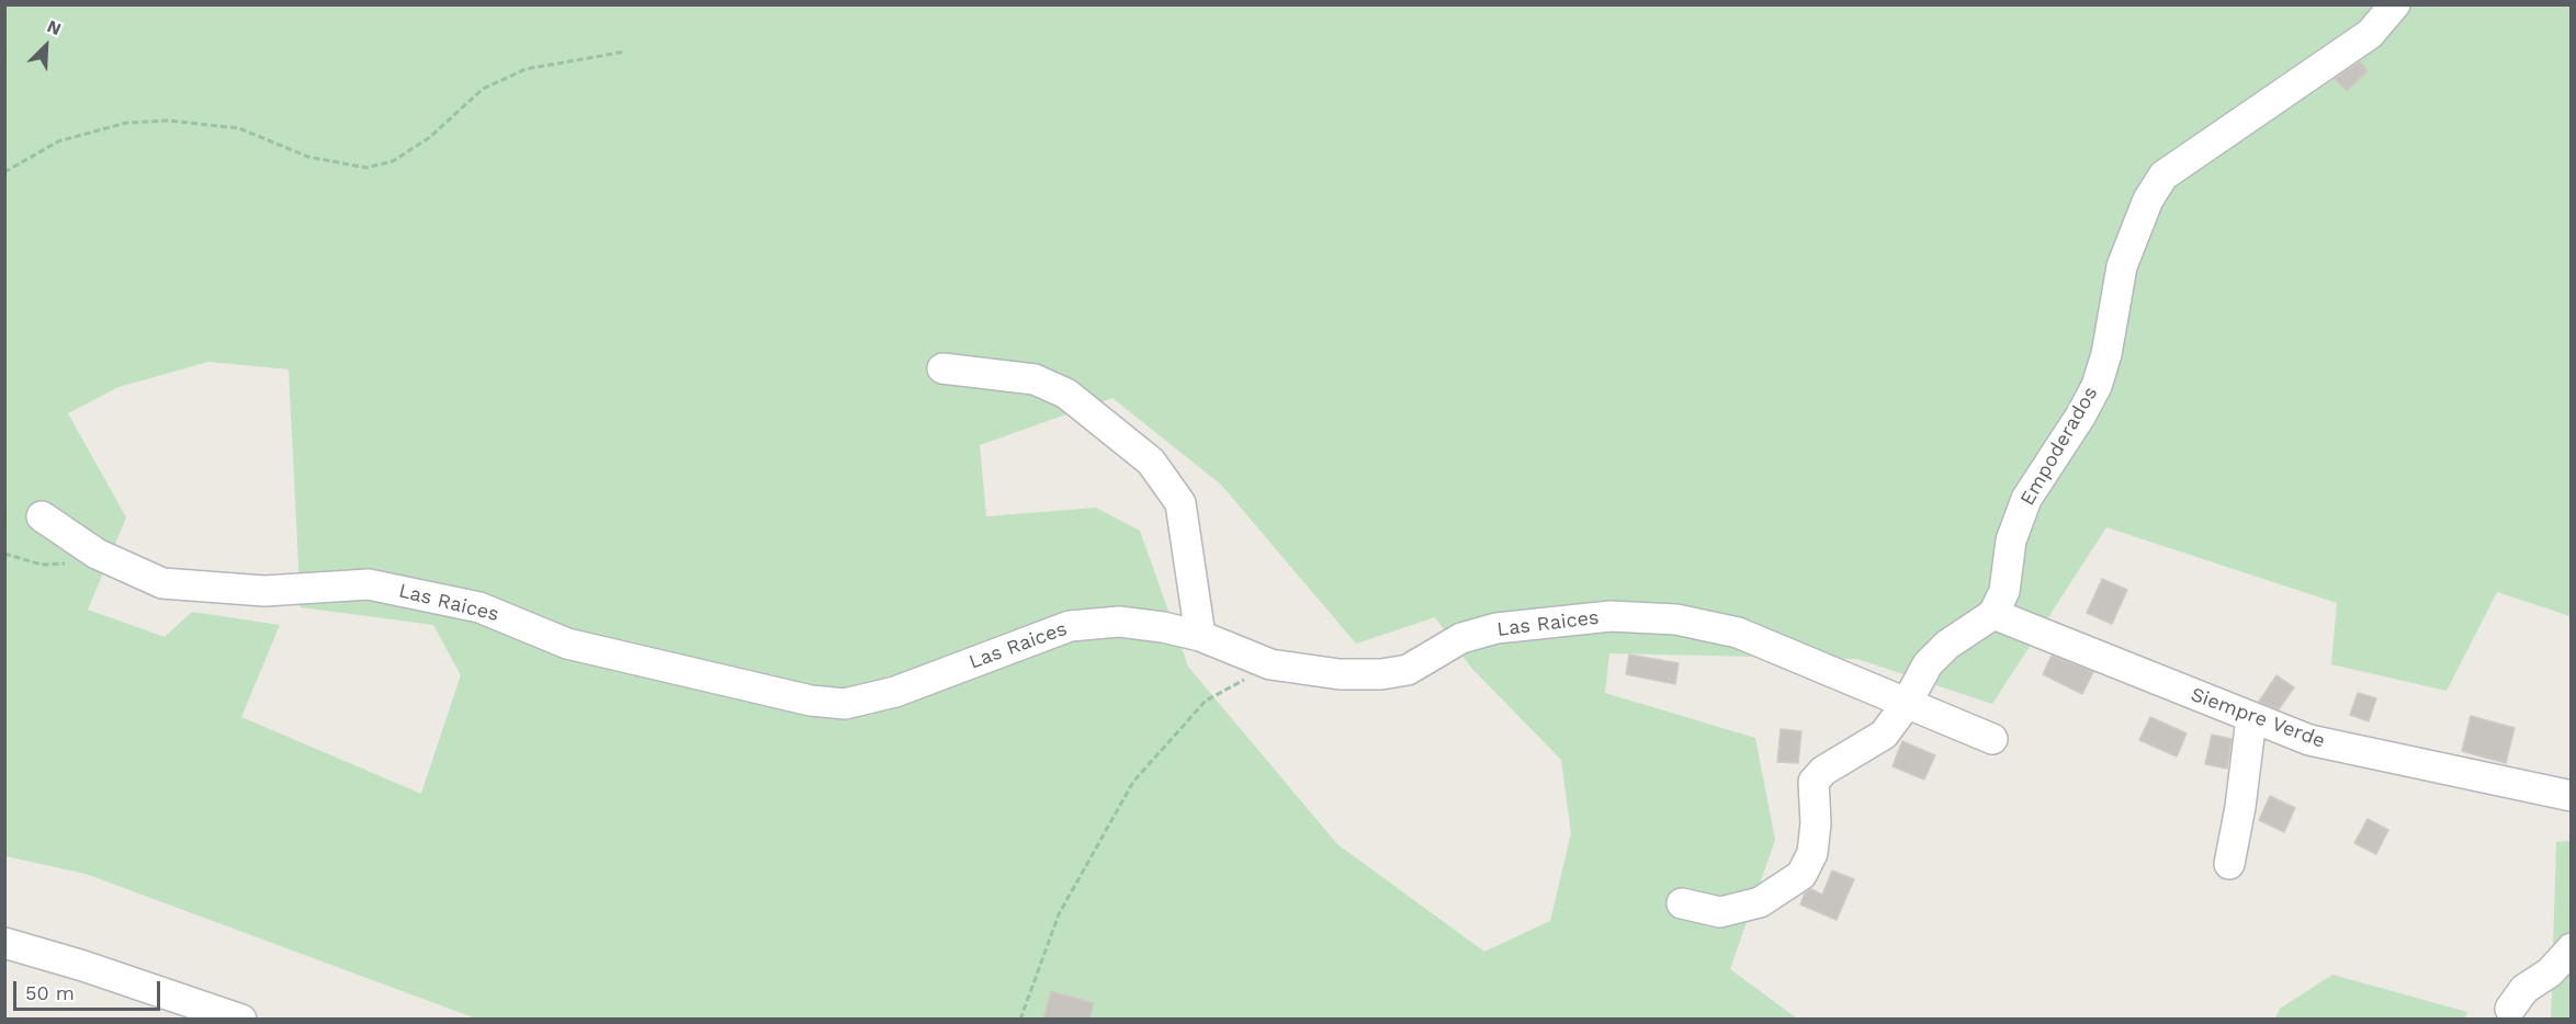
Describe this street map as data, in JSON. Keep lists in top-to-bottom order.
{
  "streets": {
    "street": ["Empoderados", "Las Raices", "Siempre Verde"]
  },
  "crossings": [
    ["Empoderados", "Siempre Verde"]
  ],
  "scale_bar": "50 m",
  "north": "top right"
}
